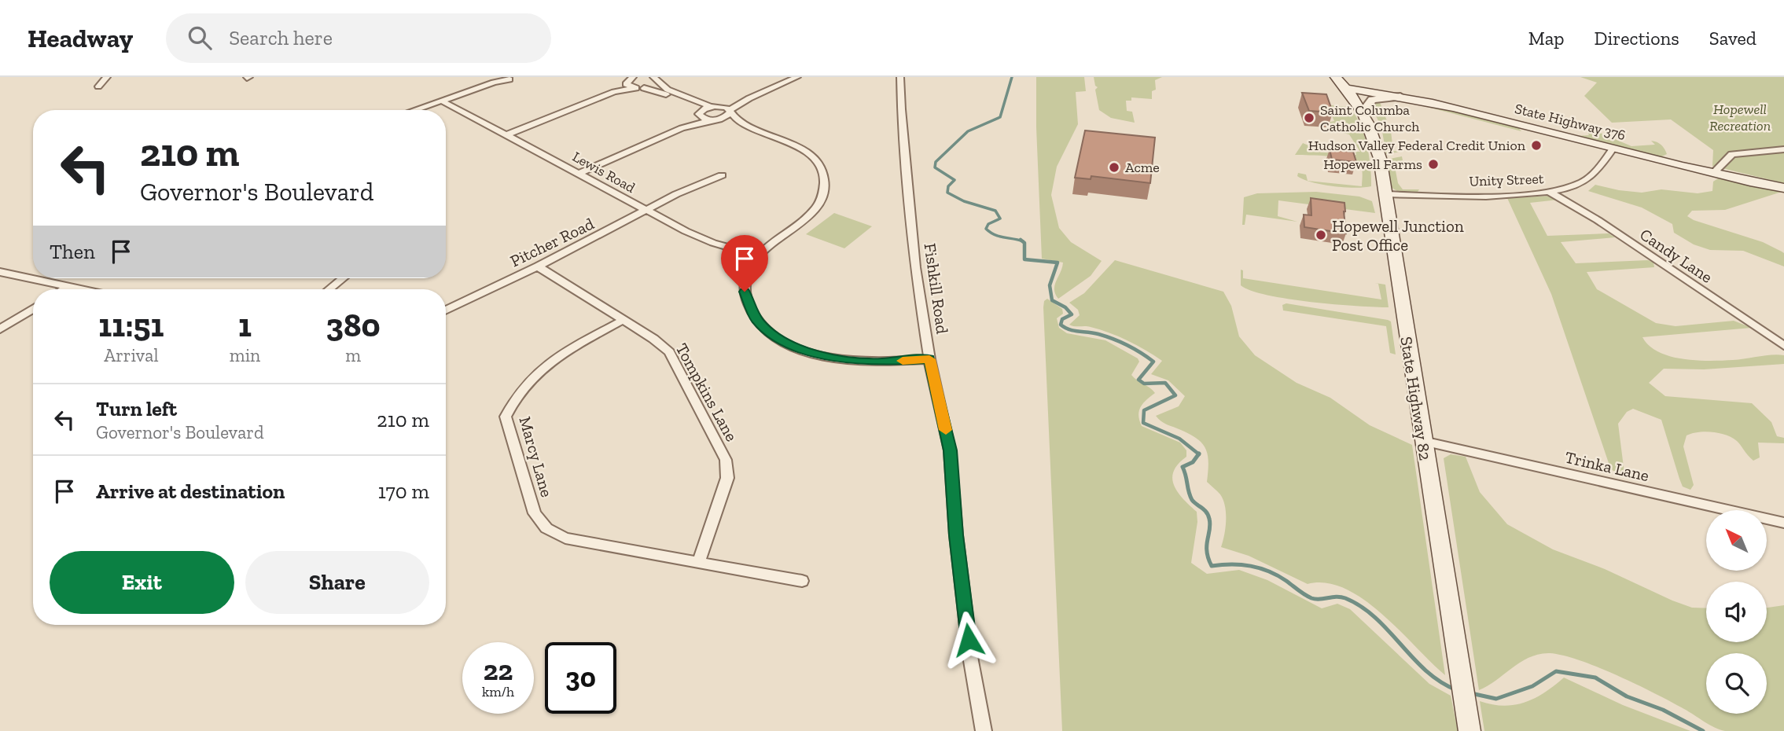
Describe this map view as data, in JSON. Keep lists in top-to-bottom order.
{
  "streets": {
    "main road": ["State Highway 376", "State Highway 82"],
    "street": [
      "Lewis Road",
      "Unity Street",
      "Pitcher Road",
      "Candy Lane",
      "Fishkill Road",
      "Tompkins Lane",
      "Marcy Lane",
      "Trinka Lane"
    ]
  },
  "crossings": [
    ["State Highway 376", "Unity Street"],
    ["State Highway 376", "State Highway 82"],
    ["Lewis Road", "Pitcher Road"],
    ["Unity Street", "Candy Lane"],
    ["Unity Street", "State Highway 82"],
    ["Pitcher Road", "Tompkins Lane"],
    ["Tompkins Lane", "Marcy Lane"],
    ["State Highway 82", "Trinka Lane"]
  ],
  "parks": ["Hopewell Recreation"],
  "places": [
    "Saint Columba Catholic Church",
    "Hudson Valley Federal Credit Union",
    "Hopewell Farms",
    "Acme",
    "Hopewell Junction Post Office"
  ],
  "north": "top left",
  "page": {
    "header": "Headway",
    "search": "Search here",
    "nav": ["Map", "Directions", "Saved"],
    "turn": ["210 m", "Governor's Boulevard"],
    "then": "Then",
    "eta": [
      "11:51",
      "Arrival",
      "1",
      "min",
      "380",
      "m"
    ],
    "list": [
      {
        "name": "Turn left",
        "note": "Governor's Boulevard",
        "value": "210 m"
      },
      {
        "name": "Arrive at destination",
        "value": "170 m"
      }
    ],
    "buttons": ["Exit", "Share"],
    "speed": "22 km/h",
    "limit": "30"
  }
}
